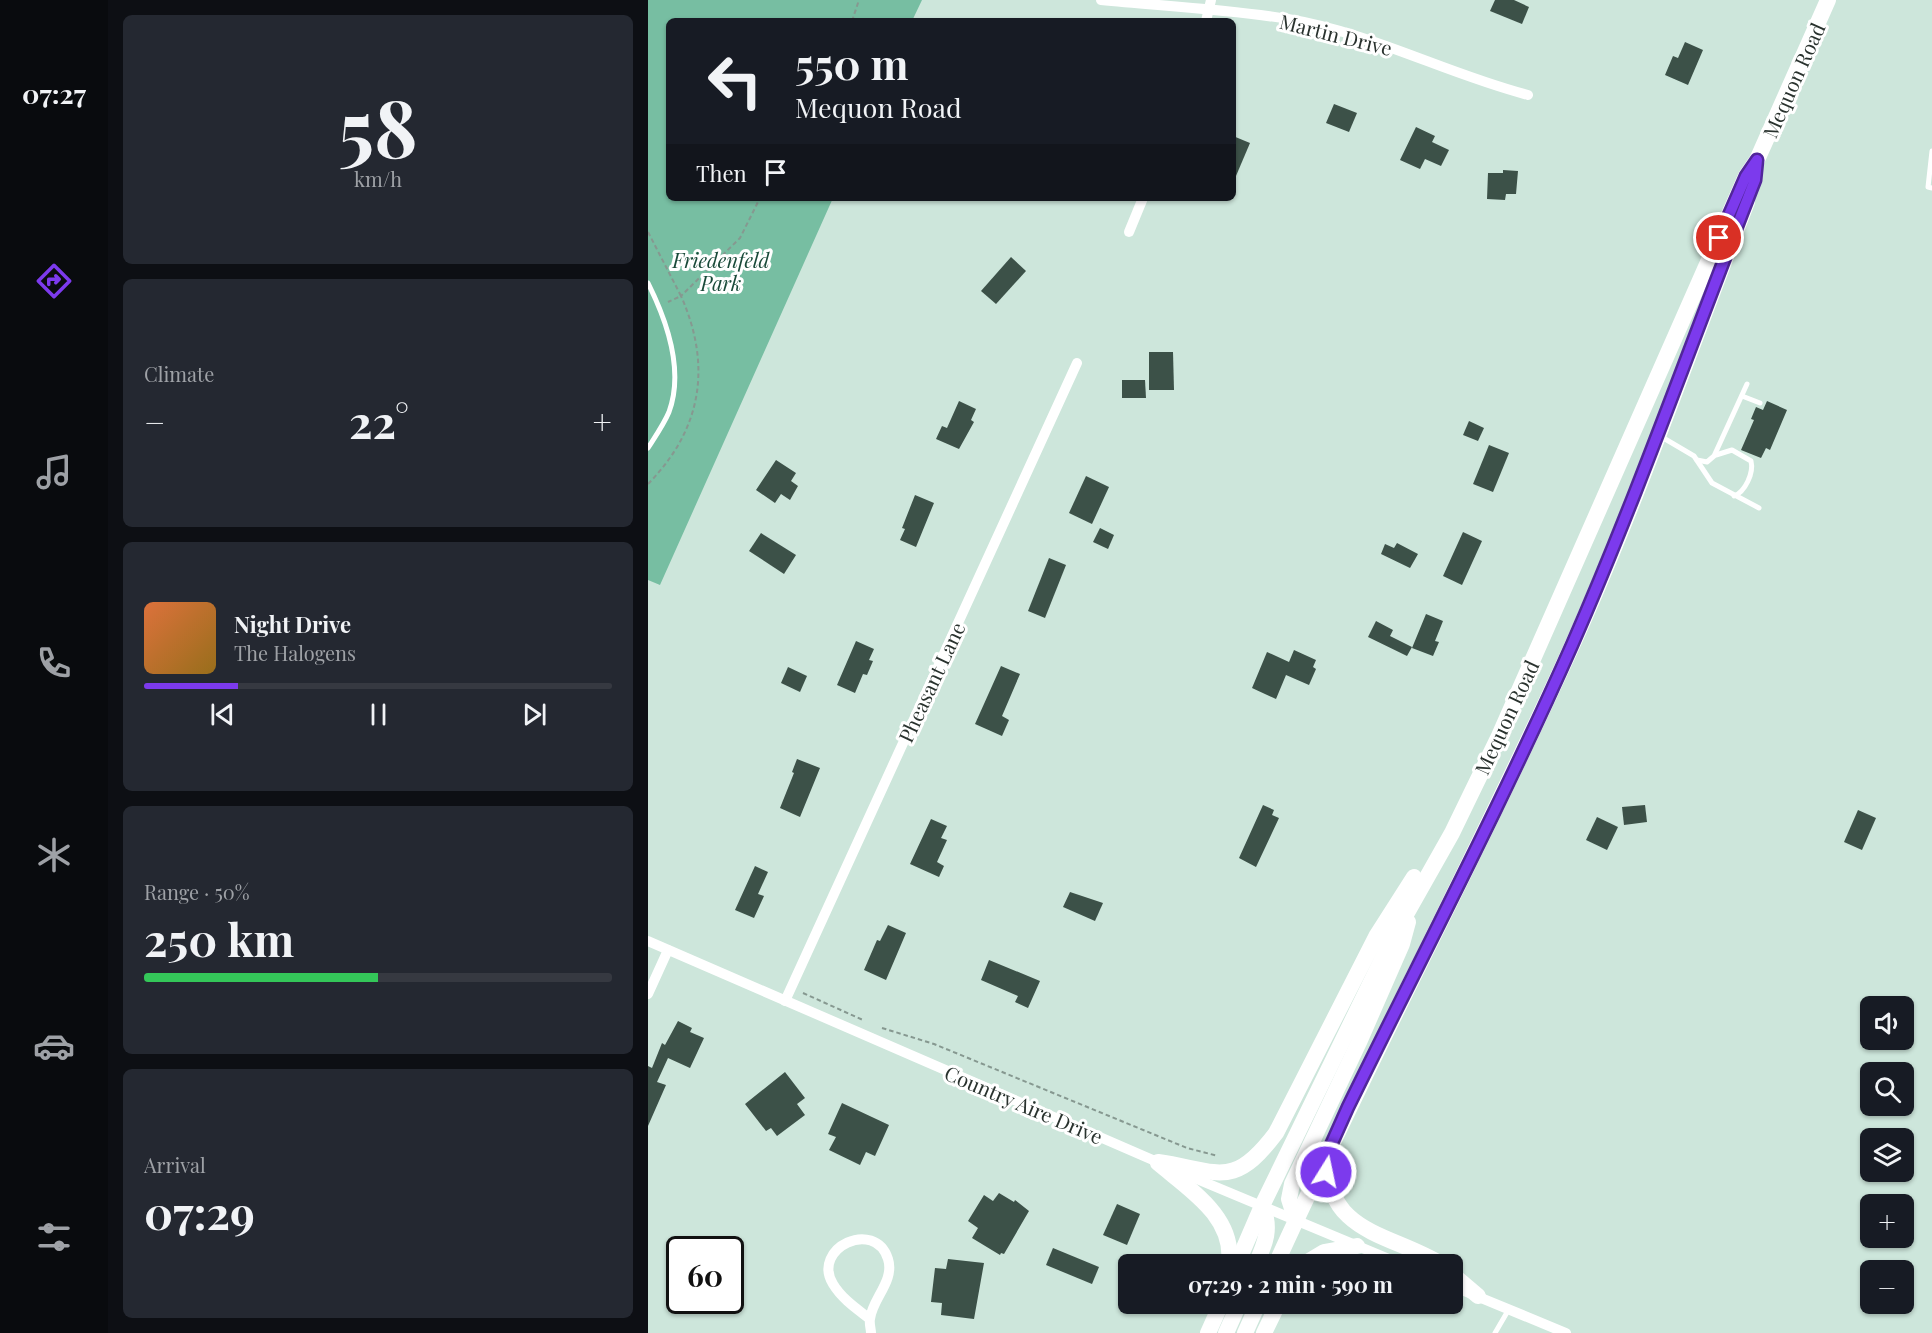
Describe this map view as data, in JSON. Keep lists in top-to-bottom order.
{
  "streets": {
    "main road": ["Mequon Road"],
    "street": ["Martin Drive", "Pheasant Lane", "Country Aire Drive"]
  },
  "crossings": [
    ["Mequon Road", "Country Aire Drive"],
    ["Pheasant Lane", "Country Aire Drive"]
  ],
  "parks": ["Friedenfeld Park"],
  "page": {
    "tabs": "07:27",
    "tile": [
      ["58", "km/h"],
      "Climate",
      ["Range · 50%", "250 km"],
      ["Arrival", "07:29"]
    ],
    "turn": ["550 m", "Mequon Road"],
    "then": "Then",
    "heat": ["−", "22°", "+"],
    "song": ["Night Drive", "The Halogens"],
    "map_buttons": ["+", "−"],
    "limit": "60",
    "trip": "07:29 · 2 min · 590 m"
  }
}
